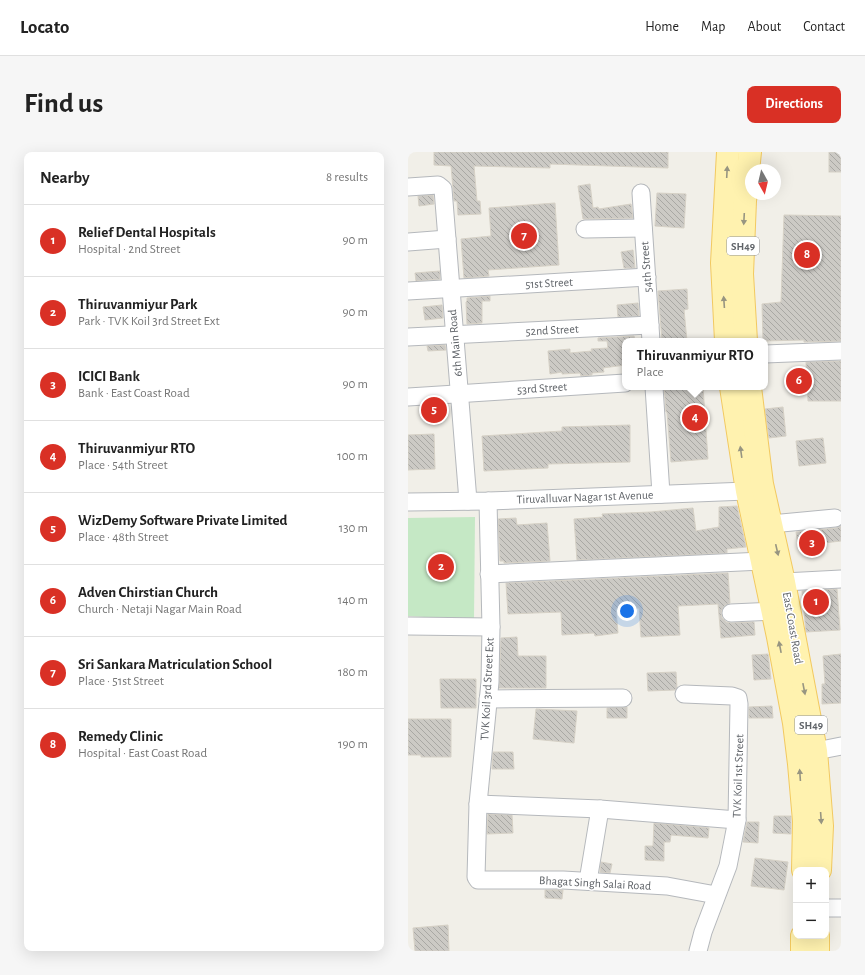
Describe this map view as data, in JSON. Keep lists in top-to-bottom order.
{
  "streets": {
    "main road": ["SH49", "East Coast Road"],
    "street": [
      "54th Street",
      "51st Street",
      "52nd Street",
      "6th Main Road",
      "53rd Street",
      "Tiruvalluvar Nagar 1st Avenue",
      "TVK Koil 3rd Street Ext",
      "TVK Koil 1st Street",
      "Bhagat Singh Salai Road"
    ]
  },
  "crossings": [
    ["54th Street", "51st Street"],
    ["54th Street", "52nd Street"],
    ["51st Street", "6th Main Road"],
    ["52nd Street", "6th Main Road"],
    ["6th Main Road", "53rd Street"],
    ["6th Main Road", "Tiruvalluvar Nagar 1st Avenue"],
    ["Tiruvalluvar Nagar 1st Avenue", "East Coast Road"],
    ["Tiruvalluvar Nagar 1st Avenue", "TVK Koil 3rd Street Ext"],
    ["TVK Koil 3rd Street Ext", "Bhagat Singh Salai Road"],
    ["TVK Koil 1st Street", "Bhagat Singh Salai Road"]
  ],
  "north": "bottom",
  "page": {
    "header": "Locato",
    "nav": [
      "Home",
      "Map",
      "About",
      "Contact"
    ],
    "buttons": "Directions",
    "title": "Find us",
    "heading": ["Nearby", "8 results"],
    "list": [
      {
        "mark": "1",
        "name": "Relief Dental Hospitals",
        "note": "Hospital · 2nd Street",
        "value": "90 m"
      },
      {
        "mark": "2",
        "name": "Thiruvanmiyur Park",
        "note": "Park · TVK Koil 3rd Street Ext",
        "value": "90 m"
      },
      {
        "mark": "3",
        "name": "ICICI Bank",
        "note": "Bank · East Coast Road",
        "value": "90 m"
      },
      {
        "mark": "4",
        "name": "Thiruvanmiyur RTO",
        "note": "Place · 54th Street",
        "value": "100 m"
      },
      {
        "mark": "5",
        "name": "WizDemy Software Private Limited",
        "note": "Place · 48th Street",
        "value": "130 m"
      },
      {
        "mark": "6",
        "name": "Adven Chirstian Church",
        "note": "Church · Netaji Nagar Main Road",
        "value": "140 m"
      },
      {
        "mark": "7",
        "name": "Sri Sankara Matriculation School",
        "note": "Place · 51st Street",
        "value": "180 m"
      },
      {
        "mark": "8",
        "name": "Remedy Clinic",
        "note": "Hospital · East Coast Road",
        "value": "190 m"
      }
    ],
    "pins": [
      "7",
      "8",
      "6",
      "5",
      "4",
      "3",
      "2",
      "1"
    ],
    "popup": ["Thiruvanmiyur RTO", "Place"],
    "map_buttons": ["+", "−"]
  }
}
